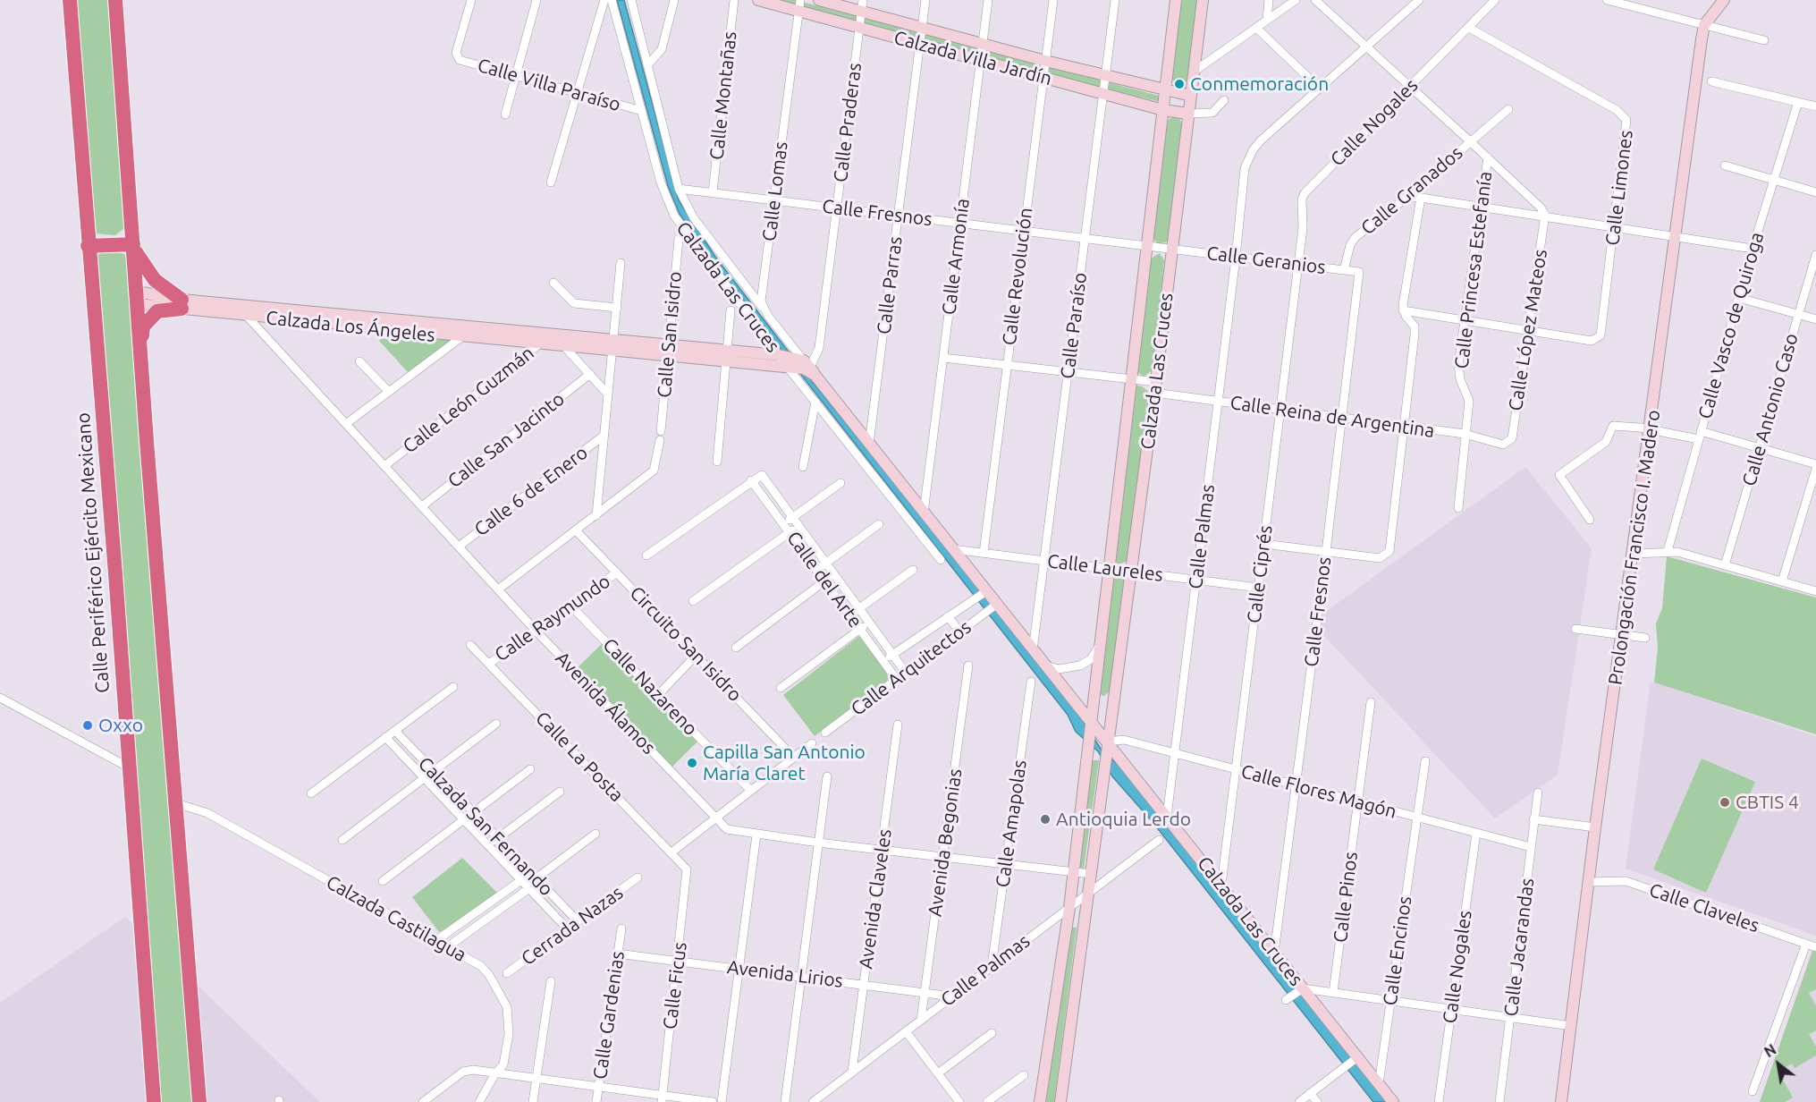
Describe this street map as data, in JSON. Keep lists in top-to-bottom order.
{
  "streets": {
    "highway": ["Calle Periférico Ejército Mexicano"],
    "street": [
      "Calzada Villa Jardín",
      "Calle Villa Paraíso",
      "Calle Montañas",
      "Calle Praderas",
      "Calle Nogales",
      "Calle Limones",
      "Calle Granados",
      "Calle Lomas",
      "Calle Fresnos",
      "Calle Armonía",
      "Calle Geranios",
      "Calle Princesa Estefanía",
      "Calle Revolución",
      "Calle Parras",
      "Calzada Las Cruces",
      "Calle Paraíso",
      "Calle Vasco de Quiroga",
      "Calzada Los Ángeles",
      "Calle López Mateos",
      "Calle San Isidro",
      "Calle León Guzmán",
      "Calle Antonio Caso",
      "Calle Reina de Argentina",
      "Calle San Jacinto",
      "Calle 6 de Enero",
      "Calle Palmas",
      "Prolongación Francisco I. Madero",
      "Calle Laureles",
      "Calle Ciprés",
      "Calle del Arte",
      "Calle Raymundo",
      "Circuito San Isidro",
      "Calle Arquitectos",
      "Calle Nazareno",
      "Avenida Álamos",
      "Calle La Posta",
      "Calle Flores Magón",
      "Calle Amapolas",
      "Calzada San Fernando",
      "Avenida Begonias",
      "Calle Pinos",
      "Avenida Claveles",
      "Calle Claveles",
      "Calzada Castilagua",
      "Cerrada Nazas",
      "Calle Jacarandas",
      "Calle Encinos",
      "Avenida Lirios",
      "Calle Ficus",
      "Calle Gardenias"
    ]
  },
  "crossings": [
    ["Calzada Villa Jardín", "Calle Praderas"],
    ["Calzada Villa Jardín", "Calle Lomas"],
    ["Calzada Villa Jardín", "Calle Armonía"],
    ["Calzada Villa Jardín", "Calle Revolución"],
    ["Calzada Villa Jardín", "Calle Parras"],
    ["Calzada Villa Jardín", "Calzada Las Cruces"],
    ["Calzada Villa Jardín", "Calle Paraíso"],
    ["Calle Villa Paraíso", "Calzada Las Cruces"],
    ["Calle Montañas", "Calle Fresnos"],
    ["Calle Praderas", "Calle Fresnos"],
    ["Calle Praderas", "Calzada Las Cruces"],
    ["Calle Praderas", "Calzada Los Ángeles"],
    ["Calle Nogales", "Calle Limones"],
    ["Calle Nogales", "Calle Geranios"],
    ["Calle Nogales", "Calle Ciprés"],
    ["Calle Nogales", "Calle Flores Magón"],
    ["Calle Limones", "Calle López Mateos"],
    ["Calle Granados", "Calle Geranios"],
    ["Calle Lomas", "Calle Fresnos"],
    ["Calle Lomas", "Calzada Las Cruces"],
    ["Calle Fresnos", "Calle Armonía"],
    ["Calle Fresnos", "Calle Geranios"],
    ["Calle Fresnos", "Calle Revolución"],
    ["Calle Fresnos", "Calle Parras"],
    ["Calle Fresnos", "Calzada Las Cruces"],
    ["Calle Fresnos", "Calle Paraíso"],
    ["Calle Fresnos", "Calle Reina de Argentina"],
    ["Calle Fresnos", "Calle Flores Magón"],
    ["Calle Armonía", "Calzada Las Cruces"],
    ["Calle Armonía", "Calle Reina de Argentina"],
    ["Calle Geranios", "Calzada Las Cruces"],
    ["Calle Geranios", "Calle Palmas"],
    ["Calle Geranios", "Calle Ciprés"],
    ["Calle Princesa Estefanía", "Calle Reina de Argentina"],
    ["Calle Revolución", "Calle Reina de Argentina"],
    ["Calle Revolución", "Calle Laureles"],
    ["Calle Parras", "Calzada Las Cruces"],
    ["Calzada Las Cruces", "Calle Paraíso"],
    ["Calzada Las Cruces", "Calzada Los Ángeles"],
    ["Calzada Las Cruces", "Calle Reina de Argentina"],
    ["Calzada Las Cruces", "Calle Palmas"],
    ["Calzada Las Cruces", "Calle Laureles"],
    ["Calzada Las Cruces", "Calle Ciprés"],
    ["Calzada Las Cruces", "Calle Arquitectos"],
    ["Calzada Las Cruces", "Avenida Álamos"],
    ["Calzada Las Cruces", "Calle Flores Magón"],
    ["Calzada Las Cruces", "Calle Encinos"],
    ["Calle Paraíso", "Calle Reina de Argentina"],
    ["Calle Paraíso", "Calle Laureles"],
    ["Calzada Los Ángeles", "Calle San Isidro"],
    ["Calzada Los Ángeles", "Calle León Guzmán"],
    ["Calzada Los Ángeles", "Avenida Álamos"],
    ["Calle López Mateos", "Calle Reina de Argentina"],
    ["Calle León Guzmán", "Avenida Álamos"],
    ["Calle Reina de Argentina", "Calle Palmas"],
    ["Calle Reina de Argentina", "Calle Ciprés"],
    ["Calle San Jacinto", "Avenida Álamos"],
    ["Calle 6 de Enero", "Avenida Álamos"],
    ["Calle Palmas", "Calle Laureles"],
    ["Calle Palmas", "Calle Flores Magón"],
    ["Calle Palmas", "Calle Amapolas"],
    ["Calle Palmas", "Avenida Begonias"],
    ["Calle Palmas", "Avenida Claveles"],
    ["Calle Palmas", "Avenida Lirios"],
    ["Prolongación Francisco I. Madero", "Calle Claveles"],
    ["Calle Laureles", "Calle Ciprés"],
    ["Calle Ciprés", "Calle Flores Magón"],
    ["Calle del Arte", "Calle Arquitectos"],
    ["Calle Raymundo", "Circuito San Isidro"],
    ["Calle Raymundo", "Calle Nazareno"],
    ["Calle Raymundo", "Avenida Álamos"],
    ["Calle Raymundo", "Calle La Posta"],
    ["Avenida Álamos", "Calle Amapolas"],
    ["Avenida Álamos", "Avenida Begonias"],
    ["Avenida Álamos", "Avenida Claveles"],
    ["Calle La Posta", "Calle Ficus"],
    ["Calle Flores Magón", "Calle Pinos"],
    ["Calle Flores Magón", "Calle Jacarandas"],
    ["Calle Flores Magón", "Calle Encinos"],
    ["Calzada San Fernando", "Cerrada Nazas"],
    ["Avenida Begonias", "Avenida Lirios"],
    ["Avenida Claveles", "Avenida Lirios"],
    ["Avenida Lirios", "Calle Ficus"],
    ["Avenida Lirios", "Calle Gardenias"]
  ],
  "places": [
    "Conmemoración",
    "Oxxo",
    "Capilla San Antonio María Claret",
    "CBTIS 4",
    "Antioquia Lerdo"
  ],
  "north": "top left"
}
